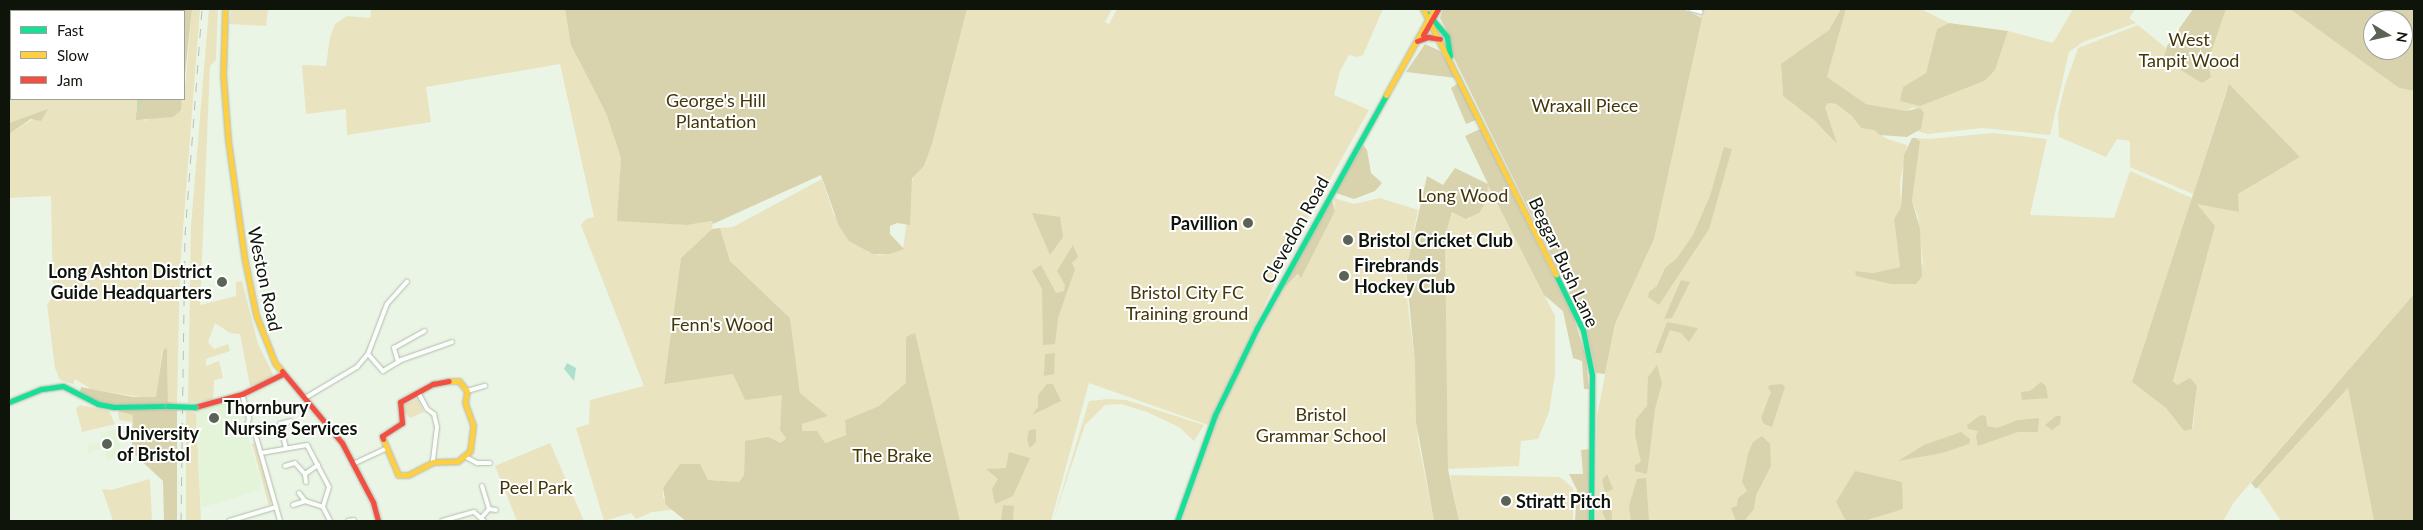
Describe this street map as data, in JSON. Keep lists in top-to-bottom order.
{
  "streets": {
    "main road": ["Clevedon Road", "Beggar Bush Lane", "Weston Road"]
  },
  "crossings": [
    ["Clevedon Road", "Beggar Bush Lane"]
  ],
  "parks": [
    "West Tanpit Wood",
    "George's Hill Plantation",
    "Wraxall Piece",
    "Long Wood",
    "Bristol City FC Training ground",
    "Fenn's Wood",
    "Bristol Grammar School",
    "The Brake",
    "Peel Park"
  ],
  "places": [
    "Pavillion",
    "Bristol Cricket Club",
    "Firebrands Hockey Club",
    "Long Ashton District Guide Headquarters",
    "Thornbury Nursing Services",
    "University of Bristol",
    "Stiratt Pitch"
  ],
  "legend": ["Fast", "Slow", "Jam"],
  "north": "right"
}
